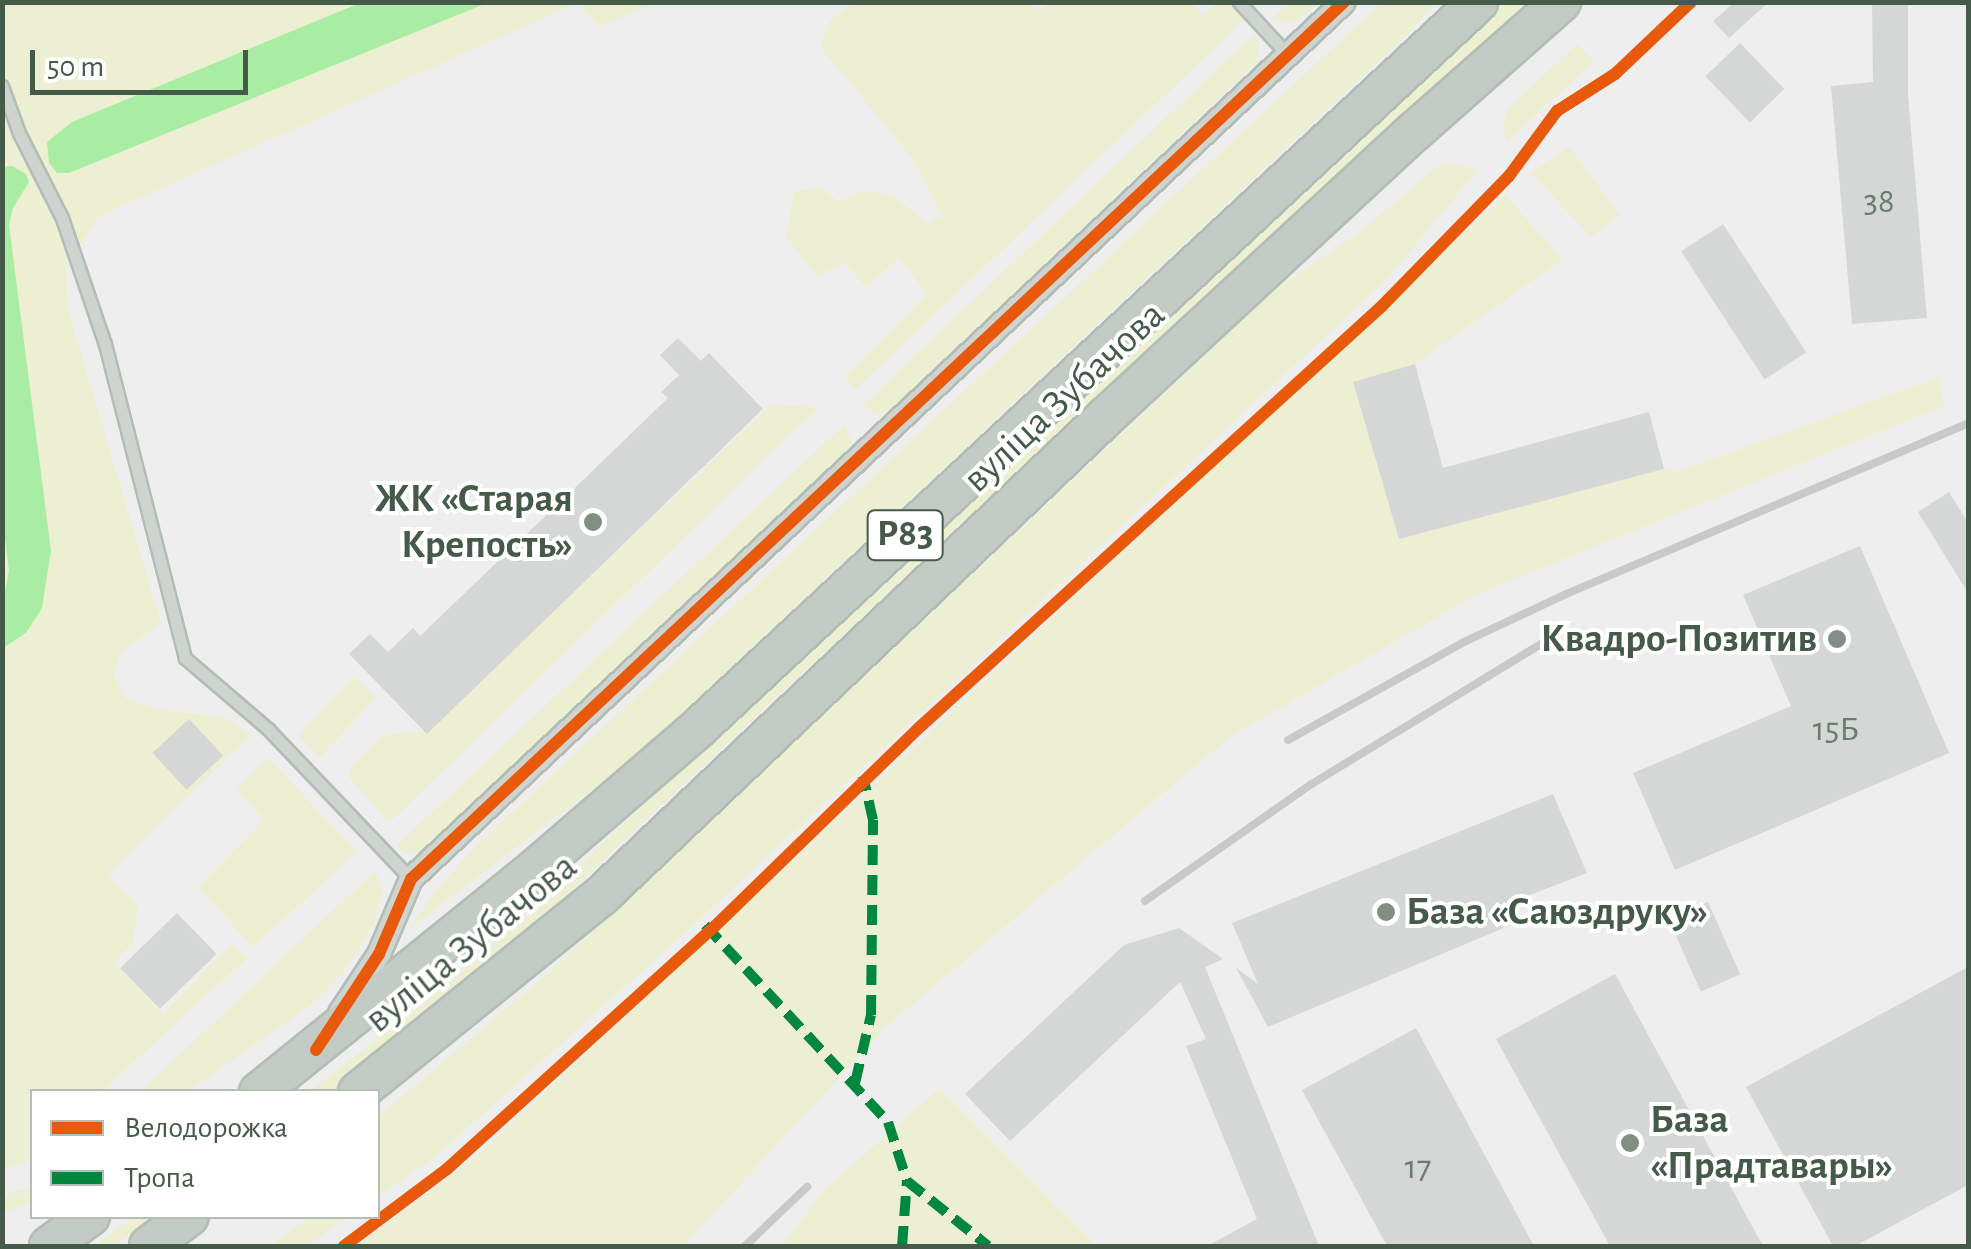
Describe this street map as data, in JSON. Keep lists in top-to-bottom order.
{
  "streets": {
    "highway": ["вуліца Зубачова", "Р83"]
  },
  "places": [
    "ЖК «Старая Крепость»",
    "Квадро-Позитив",
    "База «Саюздруку»",
    "База «Прадтавары»"
  ],
  "house_numbers": ["38", "15Б", "17"],
  "legend": ["Велодорожка", "Тропа"],
  "scale_bar": "50 m"
}
